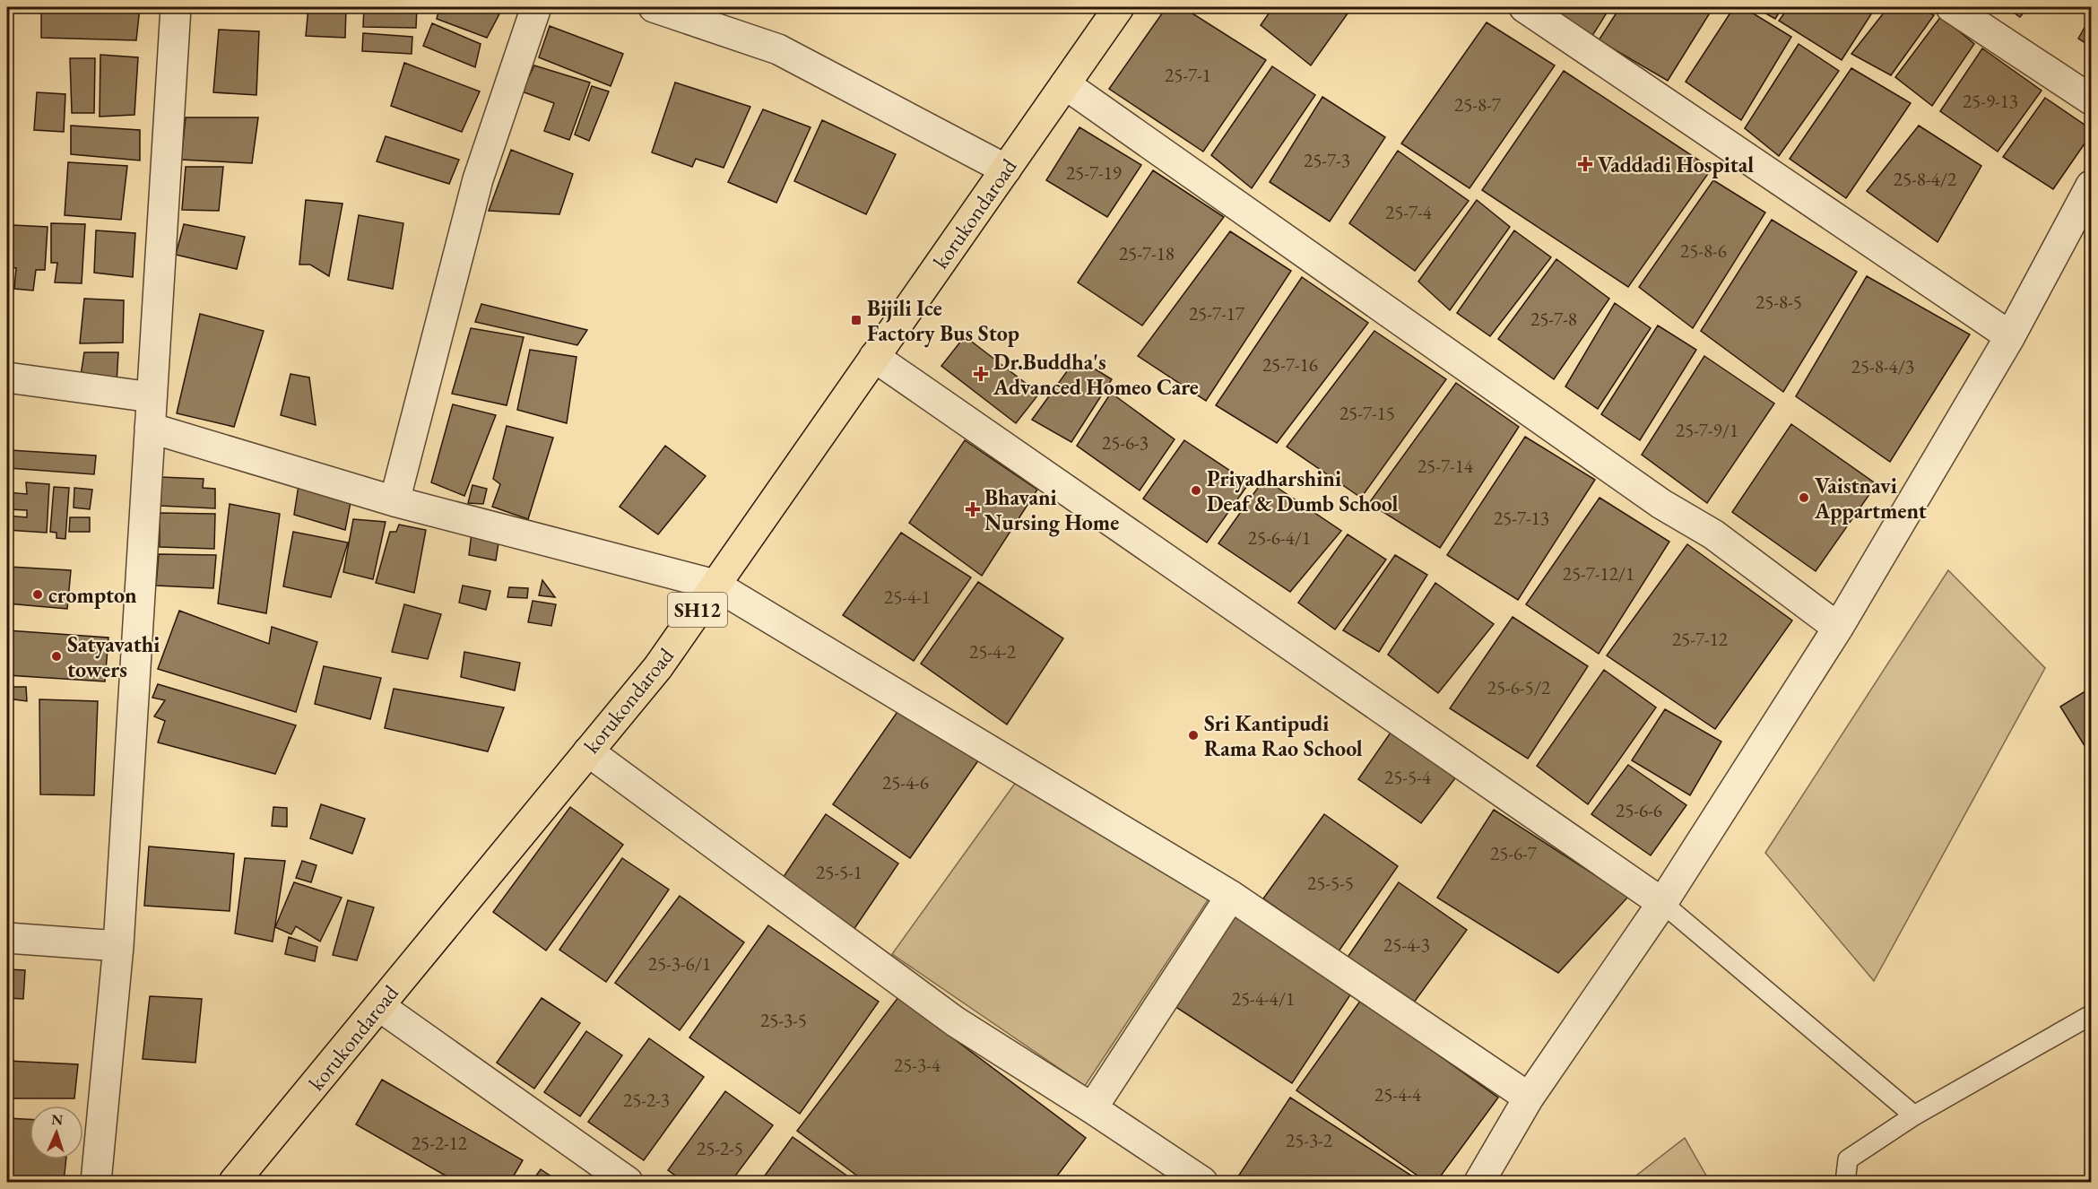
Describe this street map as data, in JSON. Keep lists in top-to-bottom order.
{
  "streets": {
    "main road": ["korukondaroad", "SH12"]
  },
  "places": {
    "health": ["Vaddadi Hospital", "Dr.Buddha's Advanced Homeo Care", "Bhavani Nursing Home"],
    "transit": ["Bijili Ice Factory Bus Stop"],
    "other": [
      "Priyadharshini Deaf & Dumb School",
      "Vaistnavi Appartment",
      "crompton",
      "Satyavathi towers",
      "Sri Kantipudi Rama Rao School"
    ]
  },
  "house_numbers": [
    "25-7-1",
    "25-9-13",
    "25-8-7",
    "25-7-3",
    "25-7-19",
    "25-8-4/2",
    "25-7-4",
    "25-8-6",
    "25-7-18",
    "25-8-5",
    "25-7-17",
    "25-7-8",
    "25-7-16",
    "25-8-4/3",
    "25-7-15",
    "25-7-9/1",
    "25-6-3",
    "25-7-14",
    "25-7-13",
    "25-6-4/1",
    "25-7-12/1",
    "25-4-1",
    "25-7-12",
    "25-4-2",
    "25-6-5/2",
    "25-5-4",
    "25-4-6",
    "25-6-6",
    "25-6-7",
    "25-5-1",
    "25-5-5",
    "25-4-3",
    "25-3-6/1",
    "25-4-4/1",
    "25-3-5",
    "25-3-4",
    "25-4-4",
    "25-2-3",
    "25-3-2",
    "25-2-12",
    "25-2-5"
  ],
  "north": "top"
}
